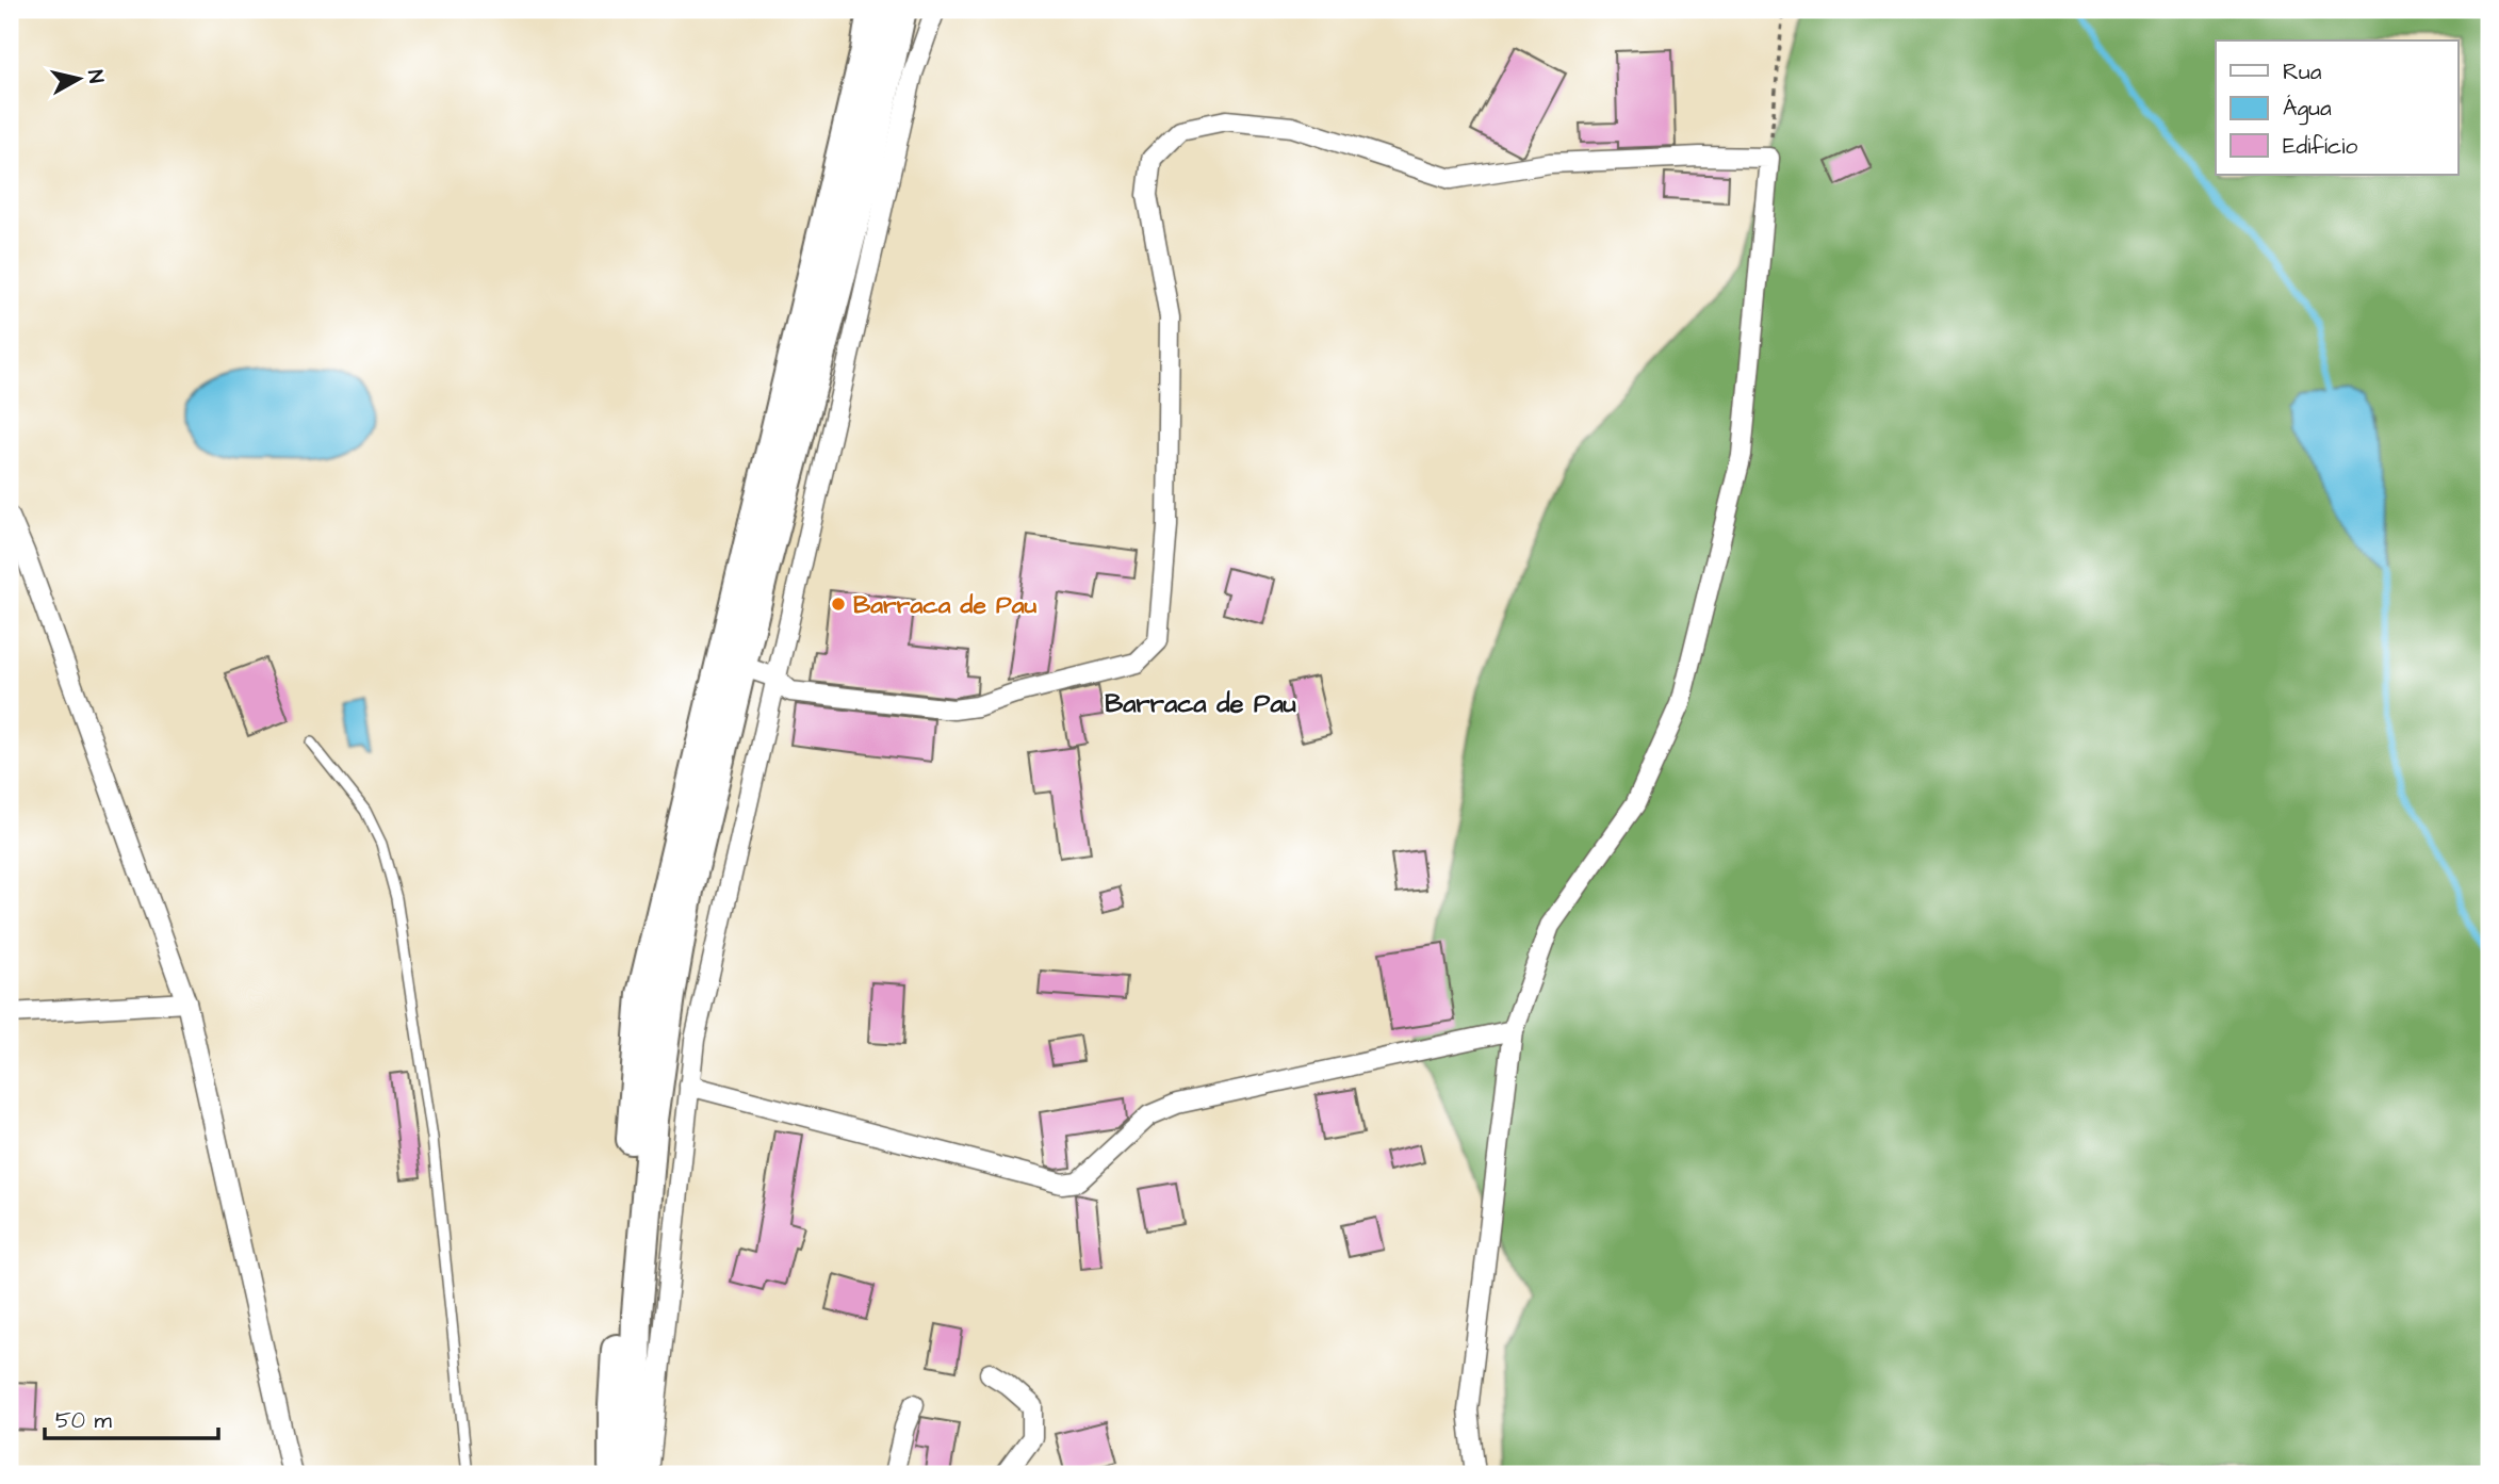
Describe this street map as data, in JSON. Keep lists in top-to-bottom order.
{
  "districts": ["Barraca de Pau"],
  "places": ["Barraca de Pau"],
  "legend": ["Rua", "Água", "Edifício"],
  "scale_bar": "50 m",
  "north": "right"
}
